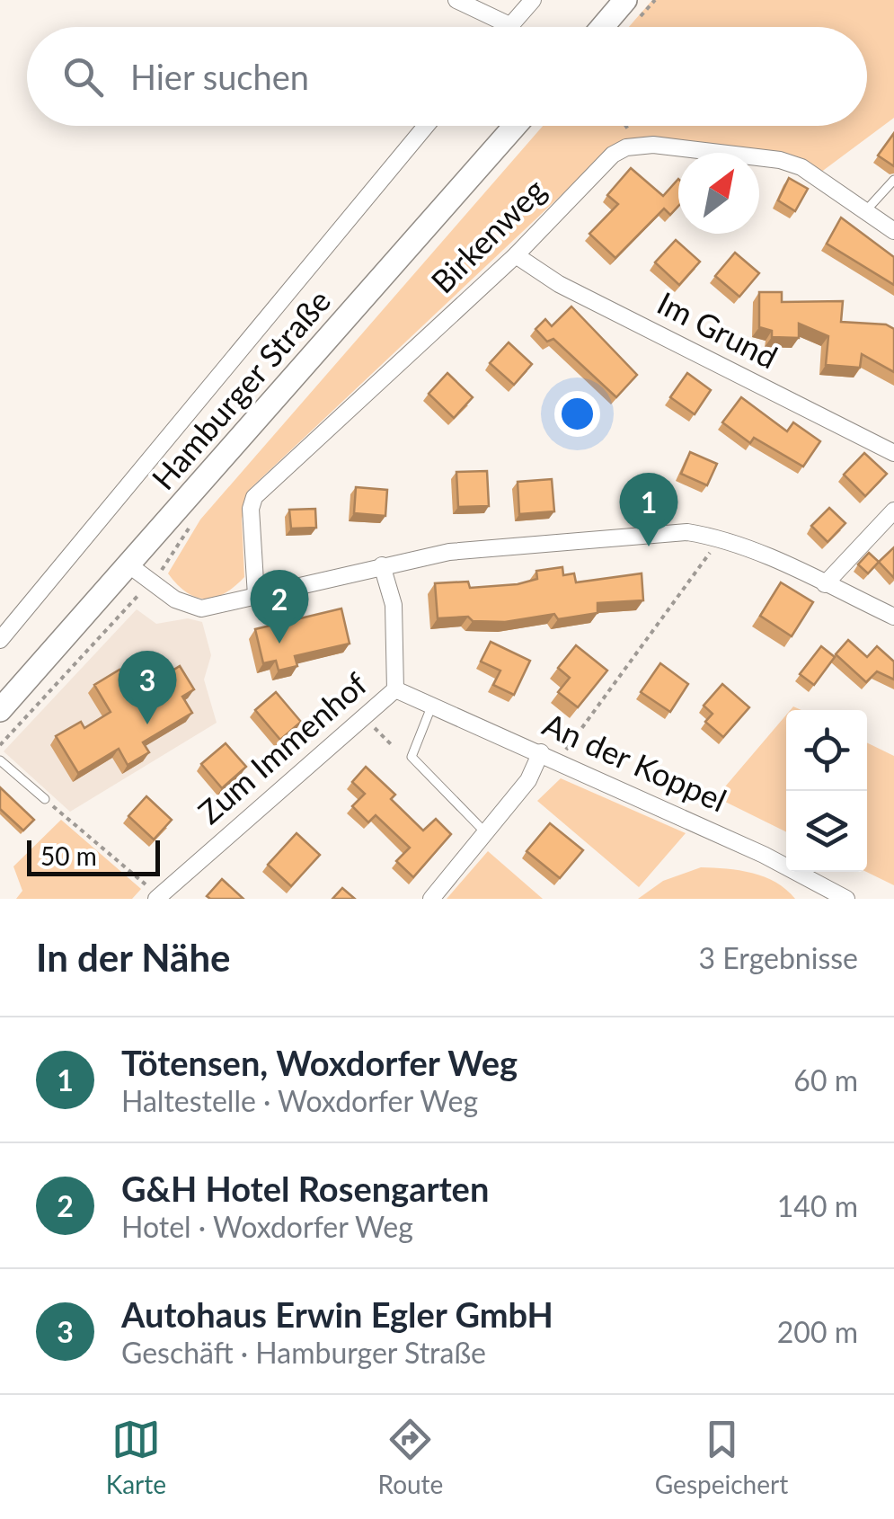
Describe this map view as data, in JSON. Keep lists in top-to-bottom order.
{
  "streets": {
    "main road": ["Hamburger Straße"],
    "street": [
      "Birkenweg",
      "Im Grund",
      "Zum Immenhof",
      "An der Koppel"
    ]
  },
  "crossings": [
    ["Birkenweg", "Im Grund"],
    ["Zum Immenhof", "An der Koppel"]
  ],
  "scale_bar": "50 m",
  "north": "top right",
  "page": {
    "search": "Hier suchen",
    "pins": ["1", "2", "3"],
    "scale": "50 m",
    "heading": ["In der Nähe", "3 Ergebnisse"],
    "list": [
      {
        "mark": "1",
        "name": "Tötensen, Woxdorfer Weg",
        "note": "Haltestelle · Woxdorfer Weg",
        "value": "60 m"
      },
      {
        "mark": "2",
        "name": "G&H Hotel Rosengarten",
        "note": "Hotel · Woxdorfer Weg",
        "value": "140 m"
      },
      {
        "mark": "3",
        "name": "Autohaus Erwin Egler GmbH",
        "note": "Geschäft · Hamburger Straße",
        "value": "200 m"
      }
    ],
    "nav": ["Karte", "Route", "Gespeichert"]
  }
}
